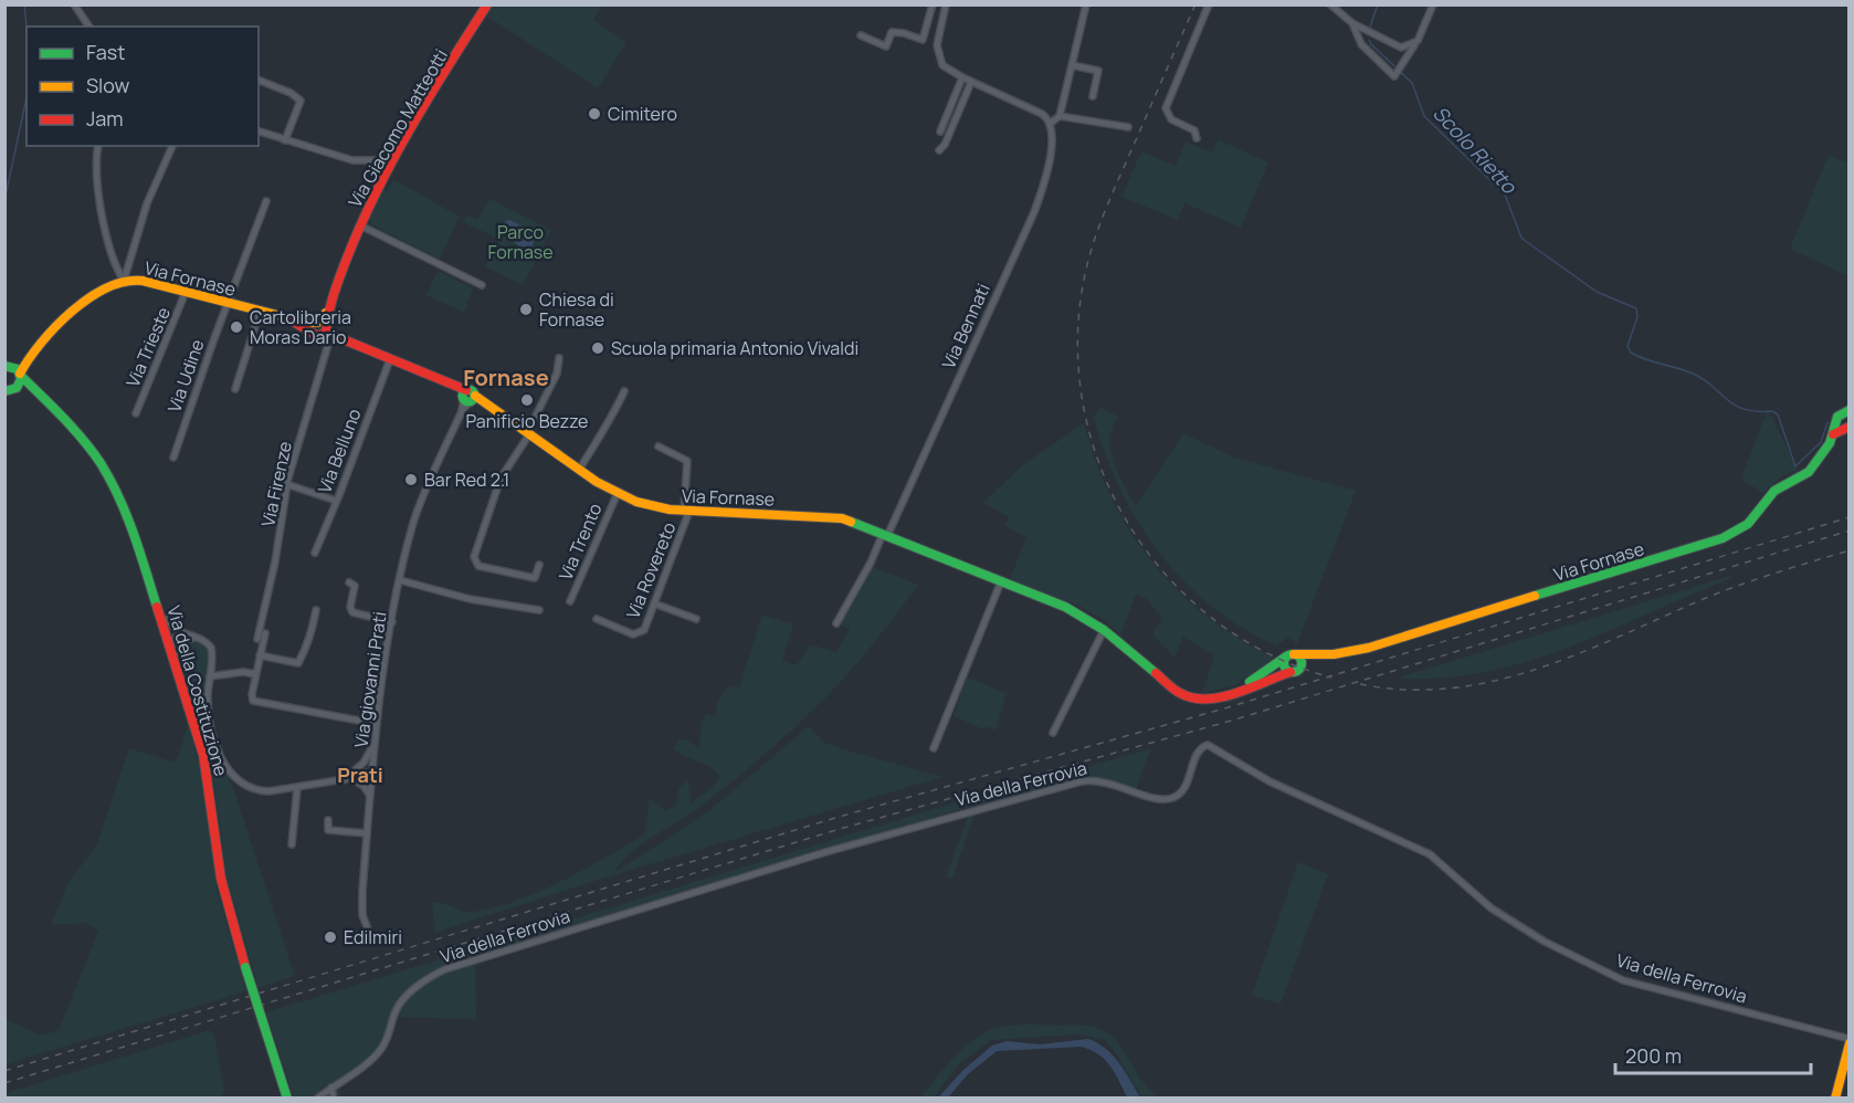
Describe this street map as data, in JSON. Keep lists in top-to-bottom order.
{
  "streets": {
    "street": [
      "Via Giacomo Matteotti",
      "Via Fornase",
      "Via Bennati",
      "Via Trieste",
      "Via Udine",
      "Via Belluno",
      "Via Firenze",
      "Via Trento",
      "Via Rovereto",
      "Via giovanni Prati",
      "Via della Costituzione",
      "Via della Ferrovia"
    ]
  },
  "crossings": [
    ["Via Giacomo Matteotti", "Via Fornase"],
    ["Via Giacomo Matteotti", "Via Firenze"],
    ["Via Fornase", "Via Bennati"],
    ["Via Fornase", "Via Trieste"],
    ["Via Fornase", "Via Udine"],
    ["Via Fornase", "Via Belluno"],
    ["Via Fornase", "Via Firenze"],
    ["Via Fornase", "Via Trento"],
    ["Via Fornase", "Via Rovereto"],
    ["Via Fornase", "Via giovanni Prati"],
    ["Via Fornase", "Via della Costituzione"]
  ],
  "districts": ["Fornase", "Prati"],
  "water": ["Scolo Rietto"],
  "parks": ["Parco Fornase"],
  "places": [
    "Cimitero",
    "Chiesa di Fornase",
    "Cartolibreria Moras Dario",
    "Scuola primaria Antonio Vivaldi",
    "Panificio Bezze",
    "Bar Red 2.1",
    "Edilmiri"
  ],
  "legend": ["Fast", "Slow", "Jam"],
  "scale_bar": "200 m"
}
